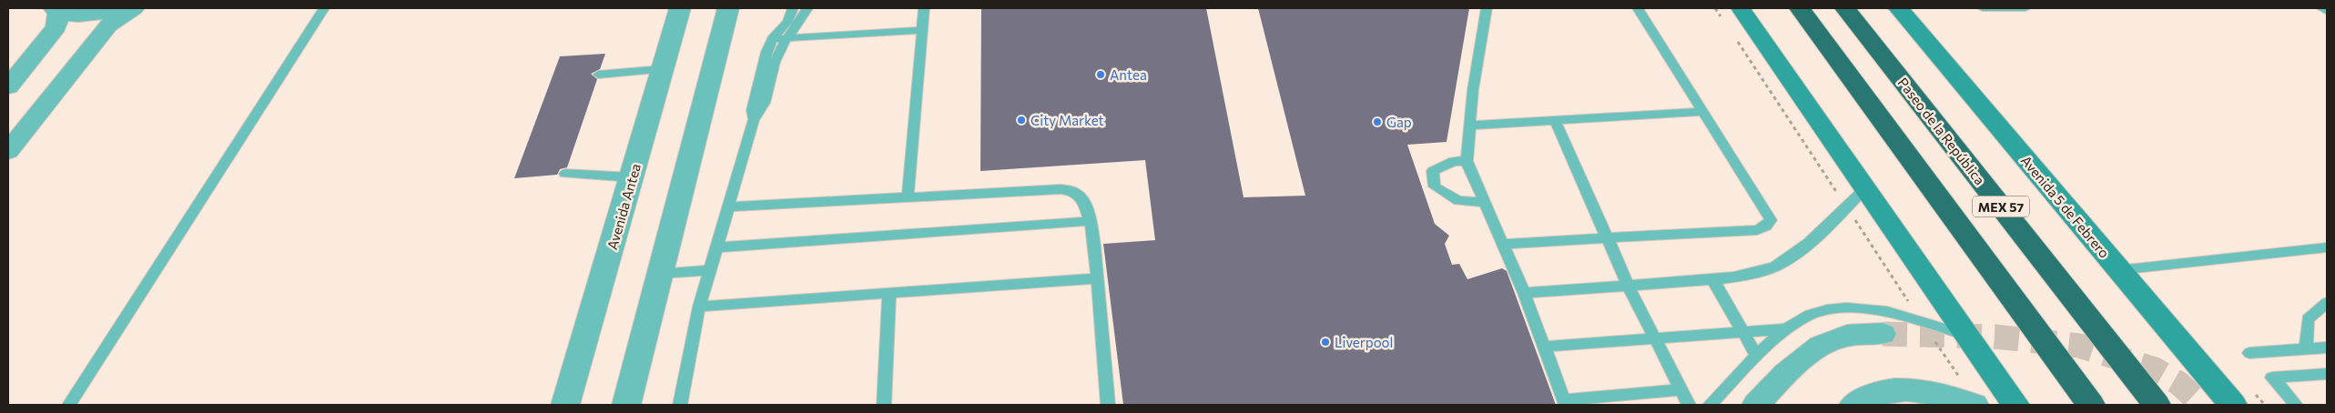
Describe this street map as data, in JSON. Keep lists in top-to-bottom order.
{
  "streets": {
    "highway": ["Paseo de la República", "MEX 57"],
    "main road": ["Avenida 5 de Febrero"],
    "street": ["Avenida Antea"]
  },
  "places": [
    "Antea",
    "City Market",
    "Gap",
    "Liverpool"
  ]
}
